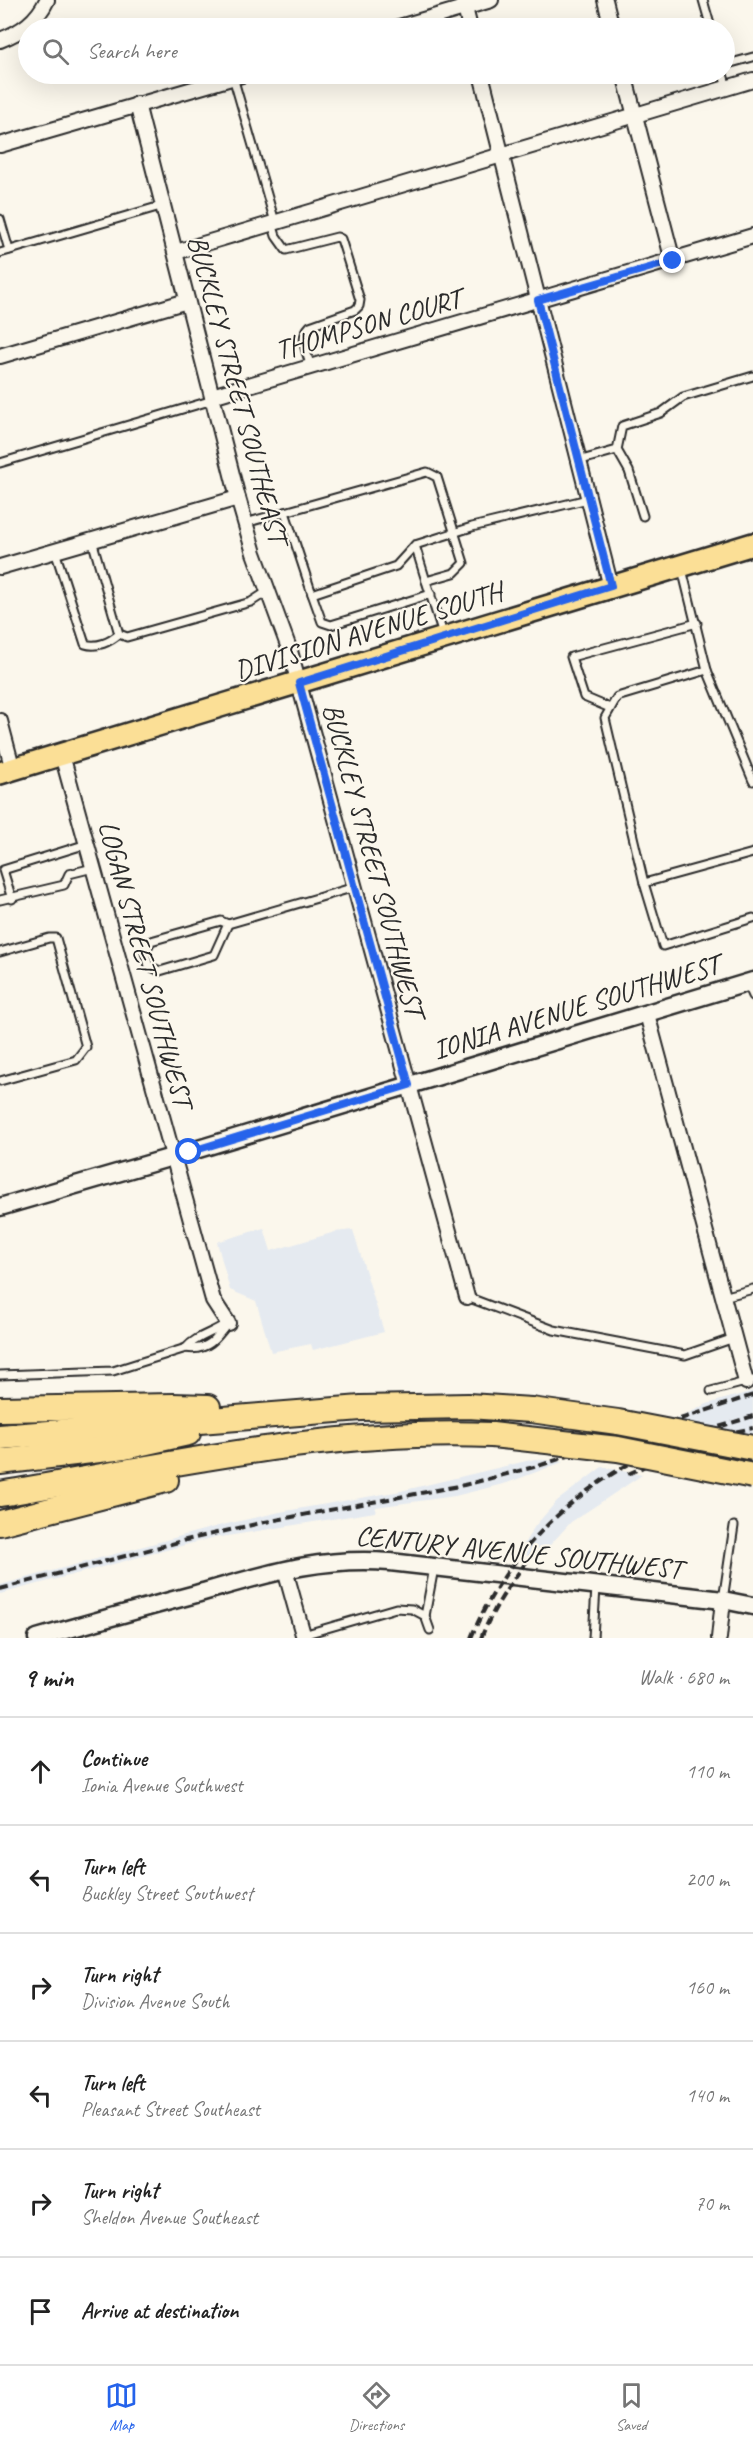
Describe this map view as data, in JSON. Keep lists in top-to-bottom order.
{
  "streets": {
    "main road": ["DIVISION AVENUE SOUTH"],
    "street": [
      "THOMPSON COURT",
      "BUCKLEY STREET SOUTHEAST",
      "BUCKLEY STREET SOUTHWEST",
      "LOGAN STREET SOUTHWEST",
      "IONIA AVENUE SOUTHWEST",
      "CENTURY AVENUE SOUTHWEST"
    ]
  },
  "crossings": [
    ["THOMPSON COURT", "BUCKLEY STREET SOUTHEAST"],
    ["BUCKLEY STREET SOUTHEAST", "DIVISION AVENUE SOUTH"],
    ["BUCKLEY STREET SOUTHEAST", "BUCKLEY STREET SOUTHWEST"],
    ["DIVISION AVENUE SOUTH", "BUCKLEY STREET SOUTHWEST"],
    ["DIVISION AVENUE SOUTH", "LOGAN STREET SOUTHWEST"],
    ["BUCKLEY STREET SOUTHWEST", "IONIA AVENUE SOUTHWEST"],
    ["LOGAN STREET SOUTHWEST", "IONIA AVENUE SOUTHWEST"]
  ],
  "page": {
    "search": "Search here",
    "heading": ["9 min", "Walk · 680 m"],
    "list": [
      ["Continue", "Ionia Avenue Southwest", "110 m"],
      ["Turn left", "Buckley Street Southwest", "200 m"],
      ["Turn right", "Division Avenue South", "160 m"],
      ["Turn left", "Pleasant Street Southeast", "140 m"],
      ["Turn right", "Sheldon Avenue Southeast", "70 m"],
      "Arrive at destination"
    ],
    "nav": ["Map", "Directions", "Saved"]
  }
}
